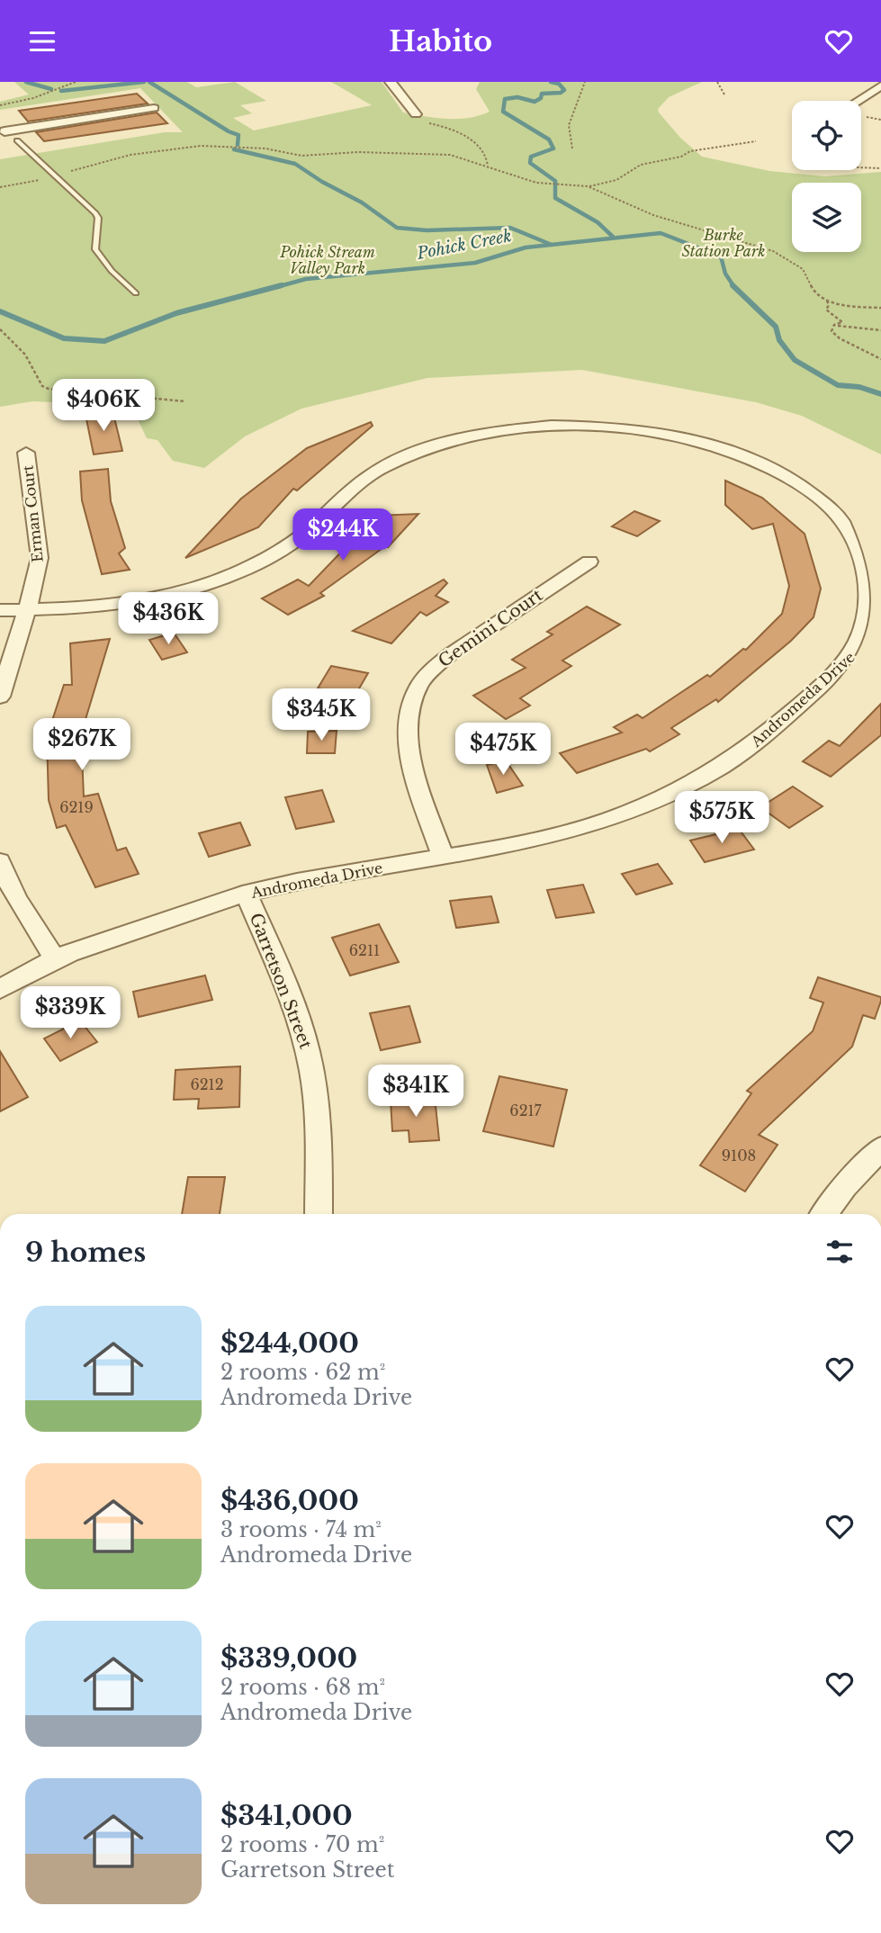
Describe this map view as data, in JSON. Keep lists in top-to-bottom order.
{
  "streets": {
    "street": [
      "Erman Court",
      "Gemini Court",
      "Andromeda Drive",
      "Garretson Street"
    ]
  },
  "crossings": [
    ["Erman Court", "Andromeda Drive"],
    ["Gemini Court", "Andromeda Drive"],
    ["Andromeda Drive", "Garretson Street"]
  ],
  "water": ["Pohick Creek"],
  "parks": ["Burke Station Park", "Pohick Stream Valley Park"],
  "house_numbers": [
    "6219",
    "6211",
    "6212",
    "6217",
    "9108"
  ],
  "page": {
    "header": "Habito",
    "price": [
      "$406K",
      "$244K",
      "$436K",
      "$345K",
      "$267K",
      "$475K",
      "$575K",
      "$339K",
      "$341K"
    ],
    "heading": "9 homes",
    "list": [
      {
        "name": "$244,000",
        "note": "2 rooms · 62 m² · Andromeda Drive"
      },
      {
        "name": "$436,000",
        "note": "3 rooms · 74 m² · Andromeda Drive"
      },
      {
        "name": "$339,000",
        "note": "2 rooms · 68 m² · Andromeda Drive"
      },
      {
        "name": "$341,000",
        "note": "2 rooms · 70 m² · Garretson Street"
      }
    ]
  }
}
